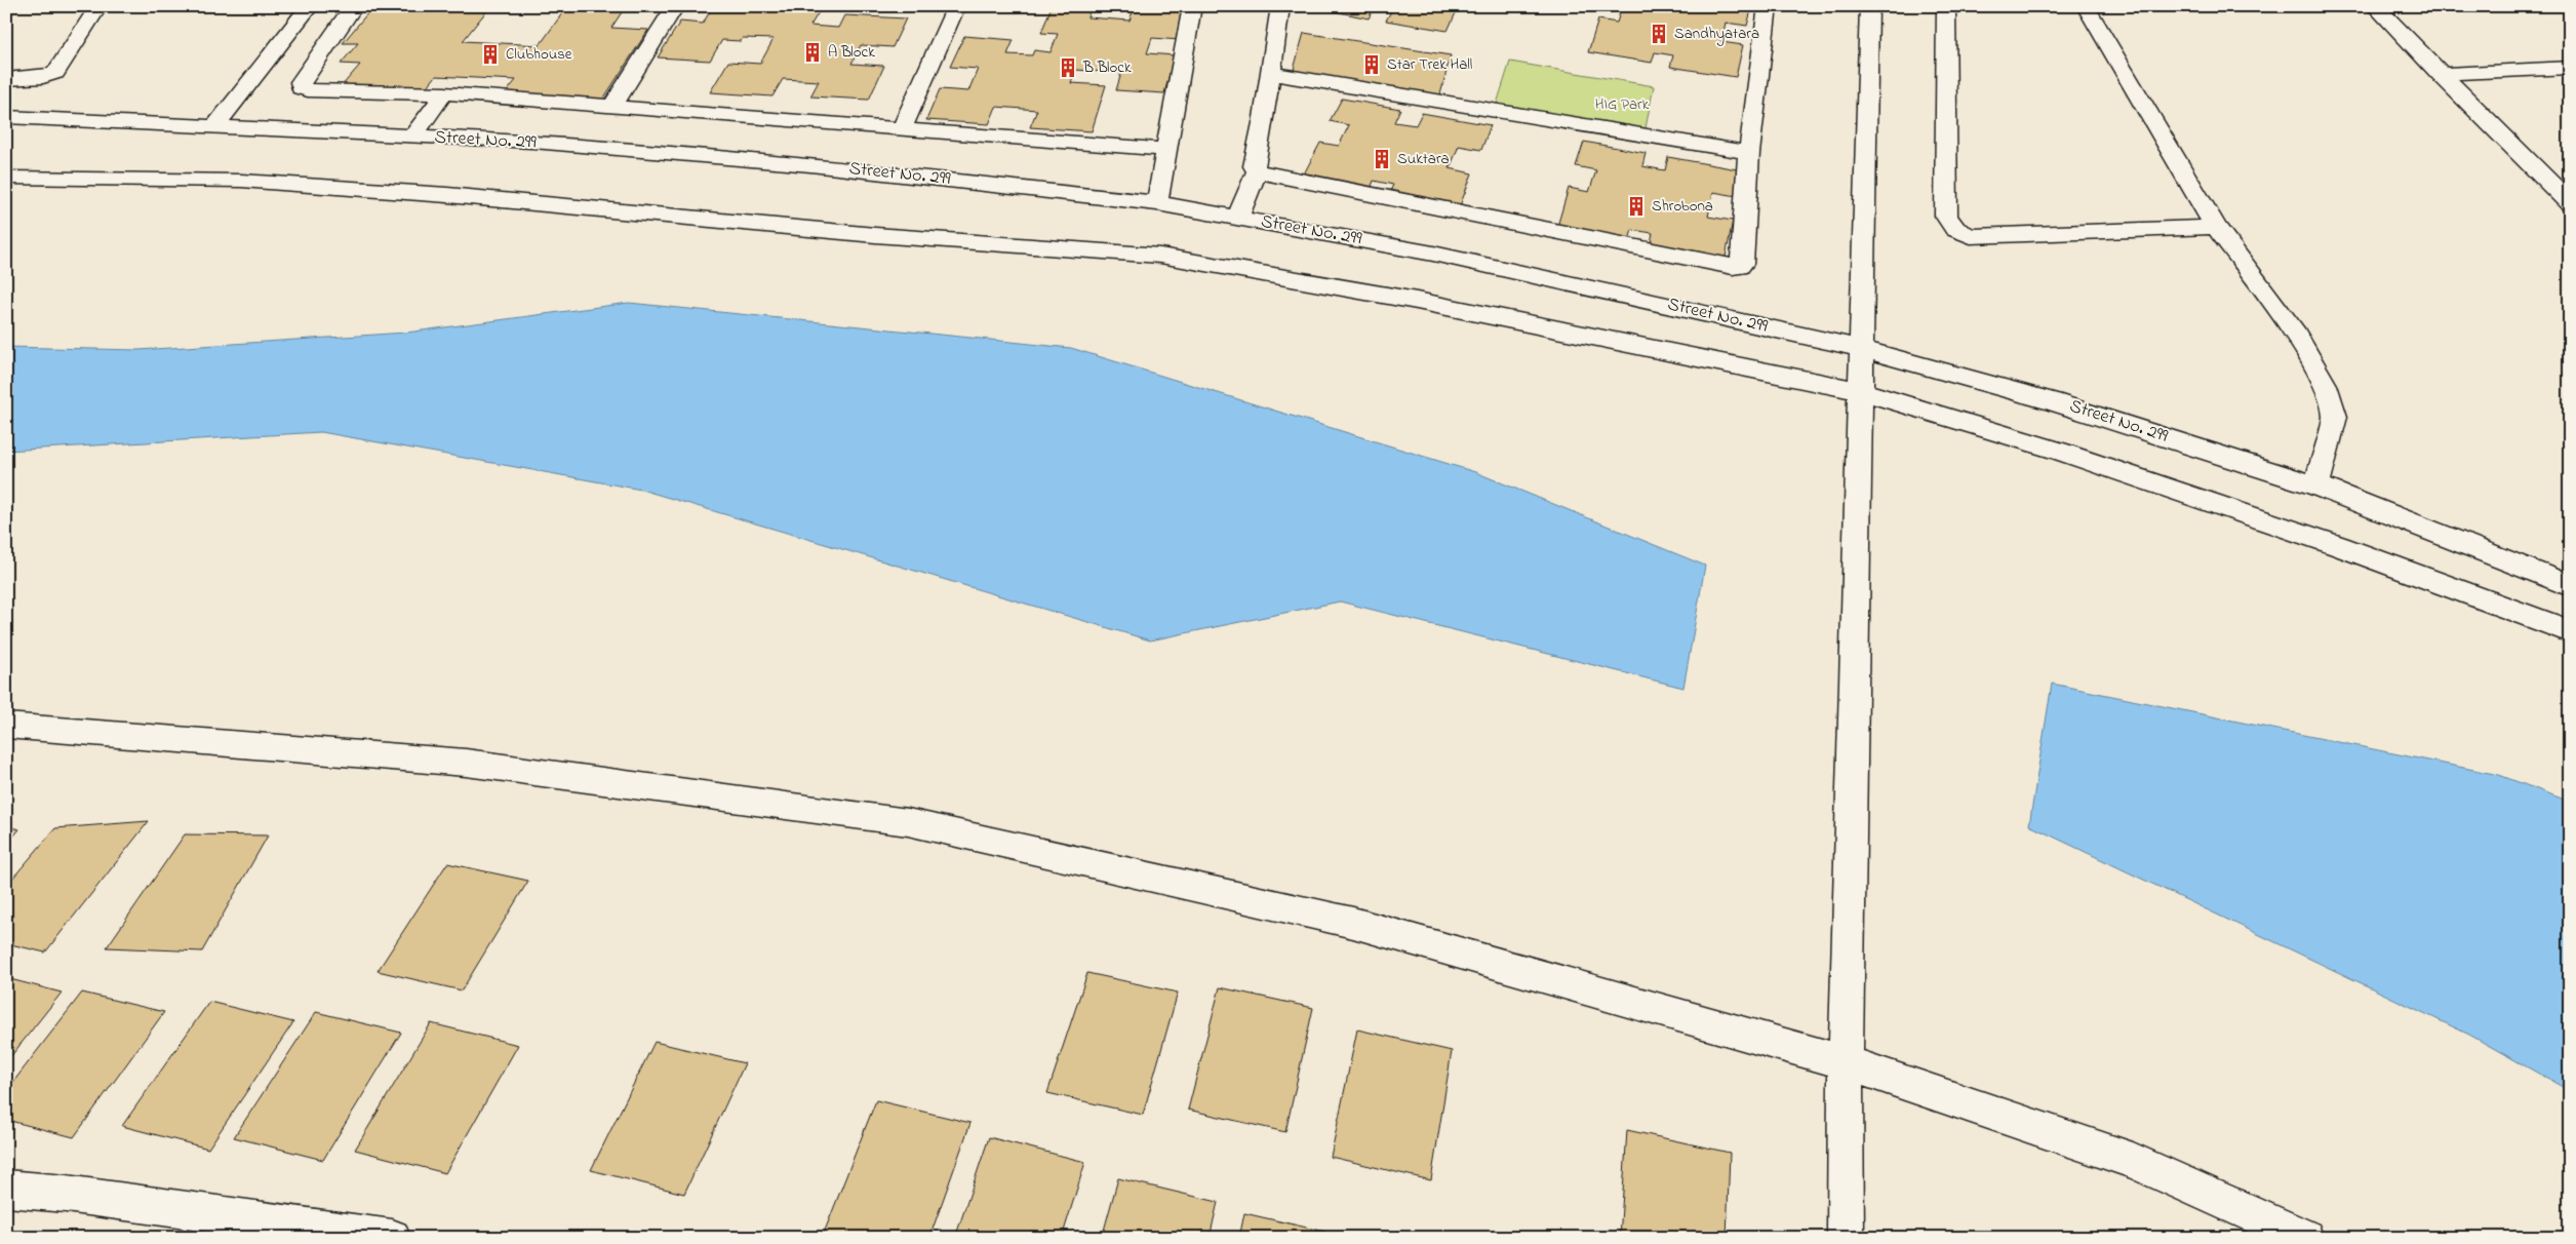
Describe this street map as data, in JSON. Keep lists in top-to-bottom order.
{
  "streets": {
    "street": ["Street No. 299"]
  },
  "parks": ["HIG Park"],
  "places": {
    "building": [
      "Sandhyatara",
      "A Block",
      "Clubhouse",
      "Star Trek Hall",
      "B Block",
      "Suktara",
      "Shrobona"
    ]
  }
}
